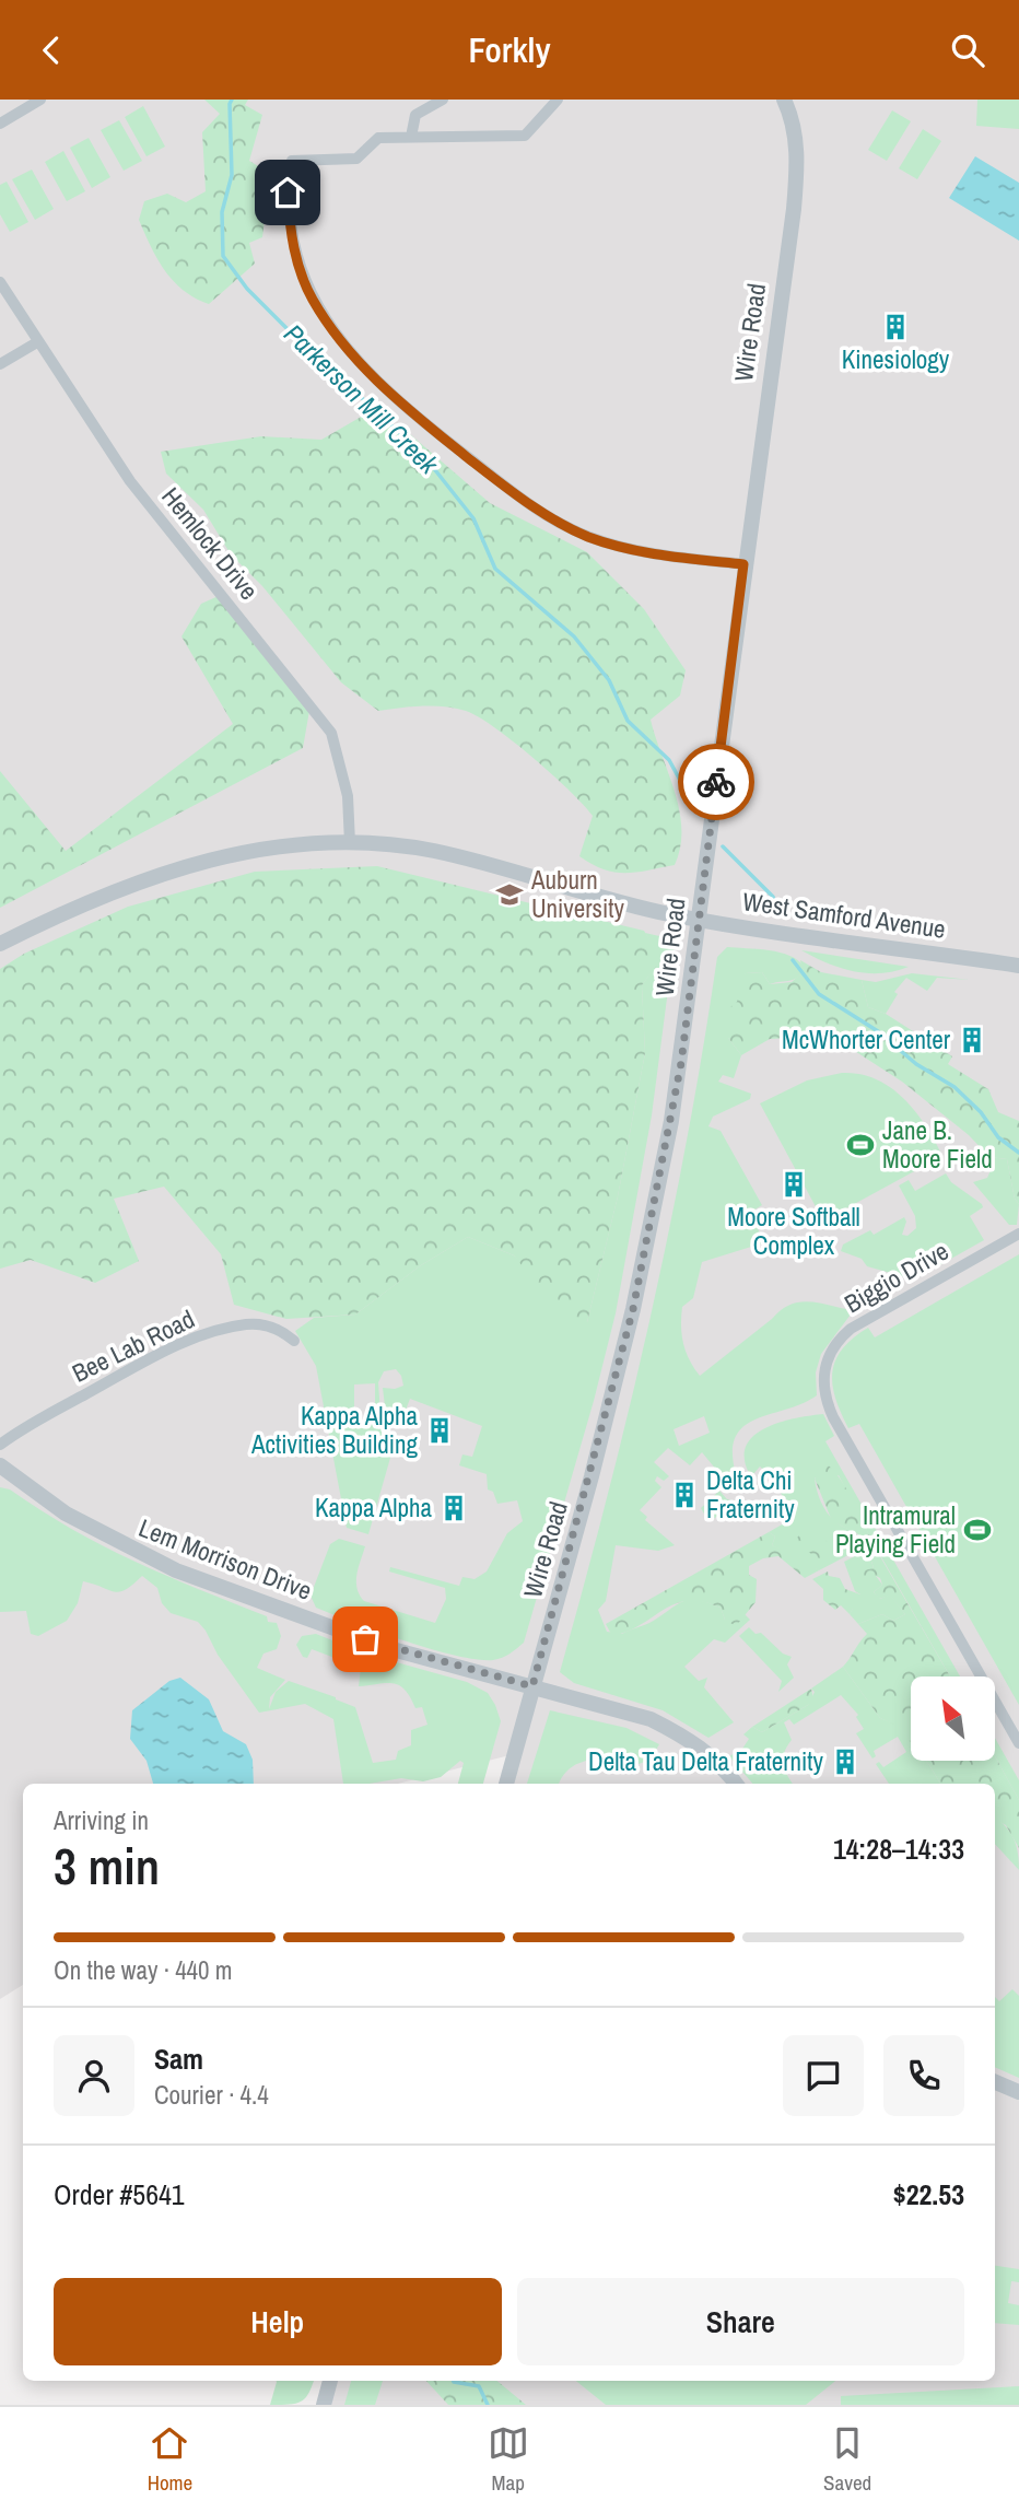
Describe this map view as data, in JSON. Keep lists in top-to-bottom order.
{
  "streets": {
    "street": [
      "Wire Road",
      "Hemlock Drive",
      "West Samford Avenue",
      "Biggio Drive",
      "Bee Lab Road",
      "Lem Morrison Drive"
    ]
  },
  "crossings": [
    ["Wire Road", "West Samford Avenue"],
    ["Wire Road", "Lem Morrison Drive"],
    ["Hemlock Drive", "West Samford Avenue"]
  ],
  "water": ["Parkerson Mill Creek"],
  "places": {
    "building": [
      "Kinesiology",
      "McWhorter Center",
      "Moore Softball Complex",
      "Kappa Alpha Activities Building",
      "Delta Chi Fraternity",
      "Kappa Alpha",
      "Delta Tau Delta Fraternity"
    ],
    "school or university": ["Auburn University"],
    "sports": ["Jane B. Moore Field", "Intramural Playing Field"]
  },
  "north": "top left",
  "page": {
    "header": "Forkly",
    "heading": ["3 min", "Arriving in", "14:28–14:33"],
    "panel": [
      "Sam",
      "Courier · 4.4",
      "Order #5641",
      "$22.53"
    ],
    "bar": "On the way · 440 m",
    "buttons": ["Help", "Share"],
    "tabs": ["Home", "Map", "Saved"]
  }
}
